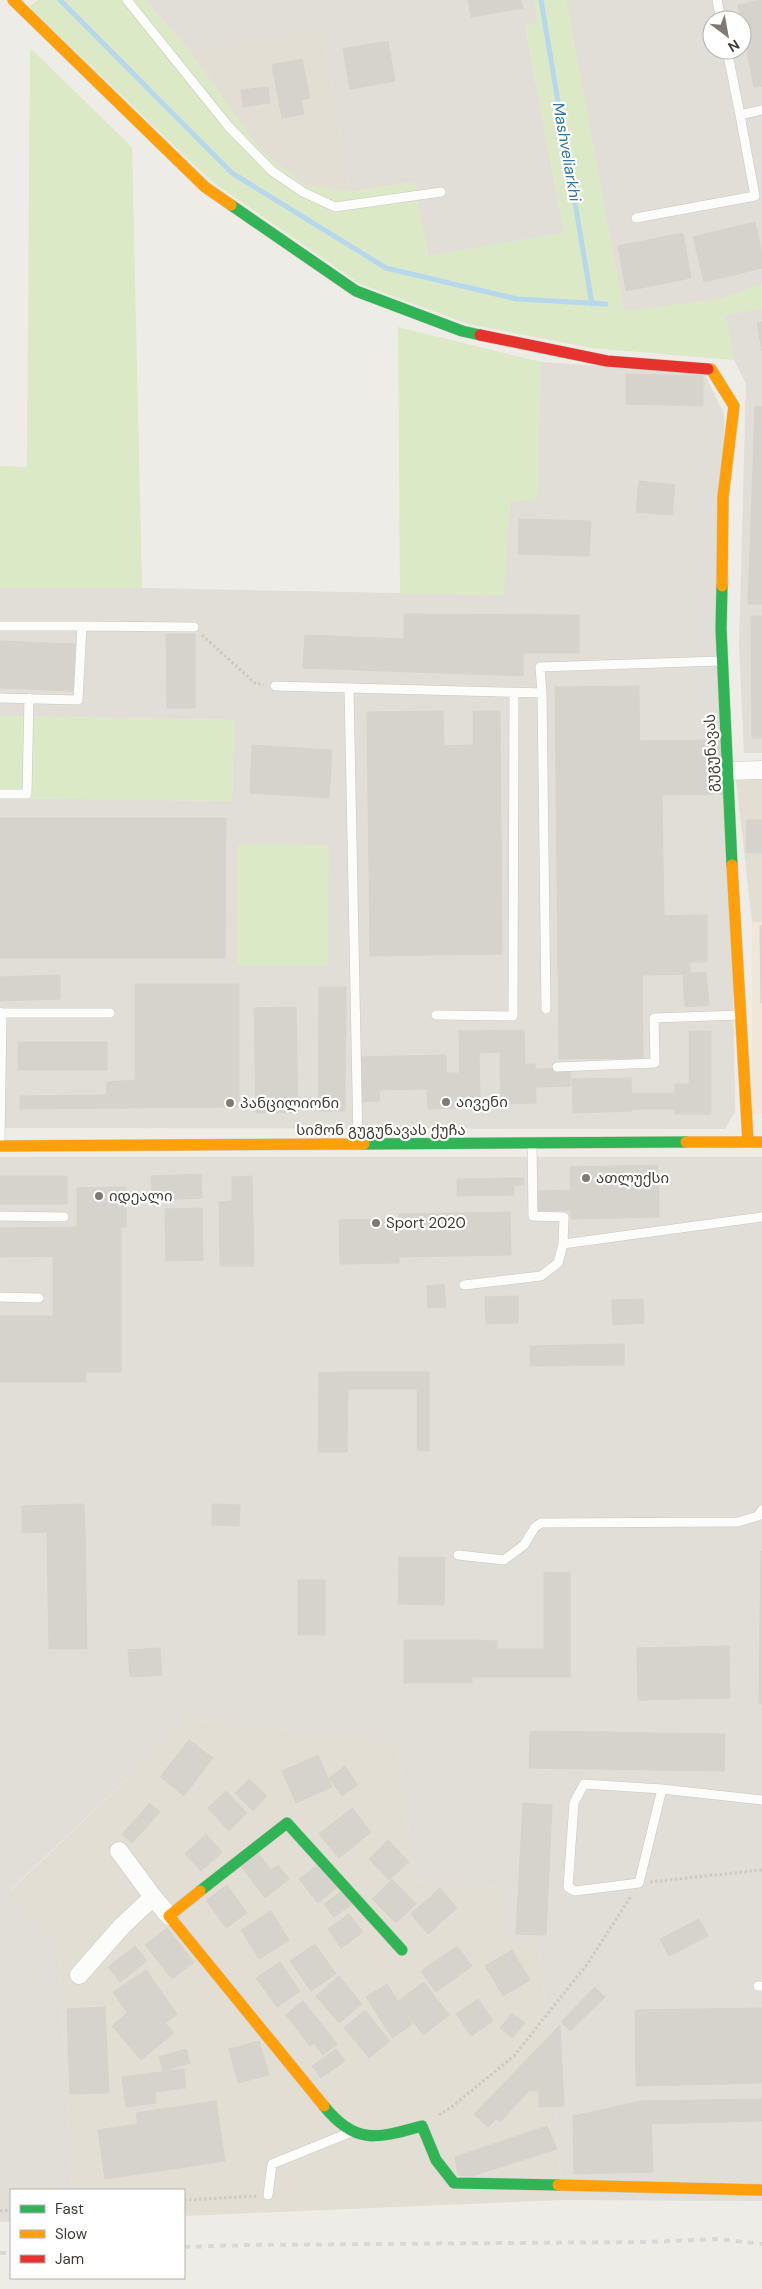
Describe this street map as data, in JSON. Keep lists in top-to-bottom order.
{
  "streets": {
    "street": ["გუგუნავას", "სიმონ გუგუნავას ქუჩა"]
  },
  "crossings": [
    ["გუგუნავას", "სიმონ გუგუნავას ქუჩა"]
  ],
  "water": ["Mashveliarkhi"],
  "places": [
    "აივენი",
    "პანცილიონი",
    "ათლუქსი",
    "იდეალი",
    "Sport 2020"
  ],
  "legend": ["Fast", "Slow", "Jam"],
  "north": "bottom right"
}
